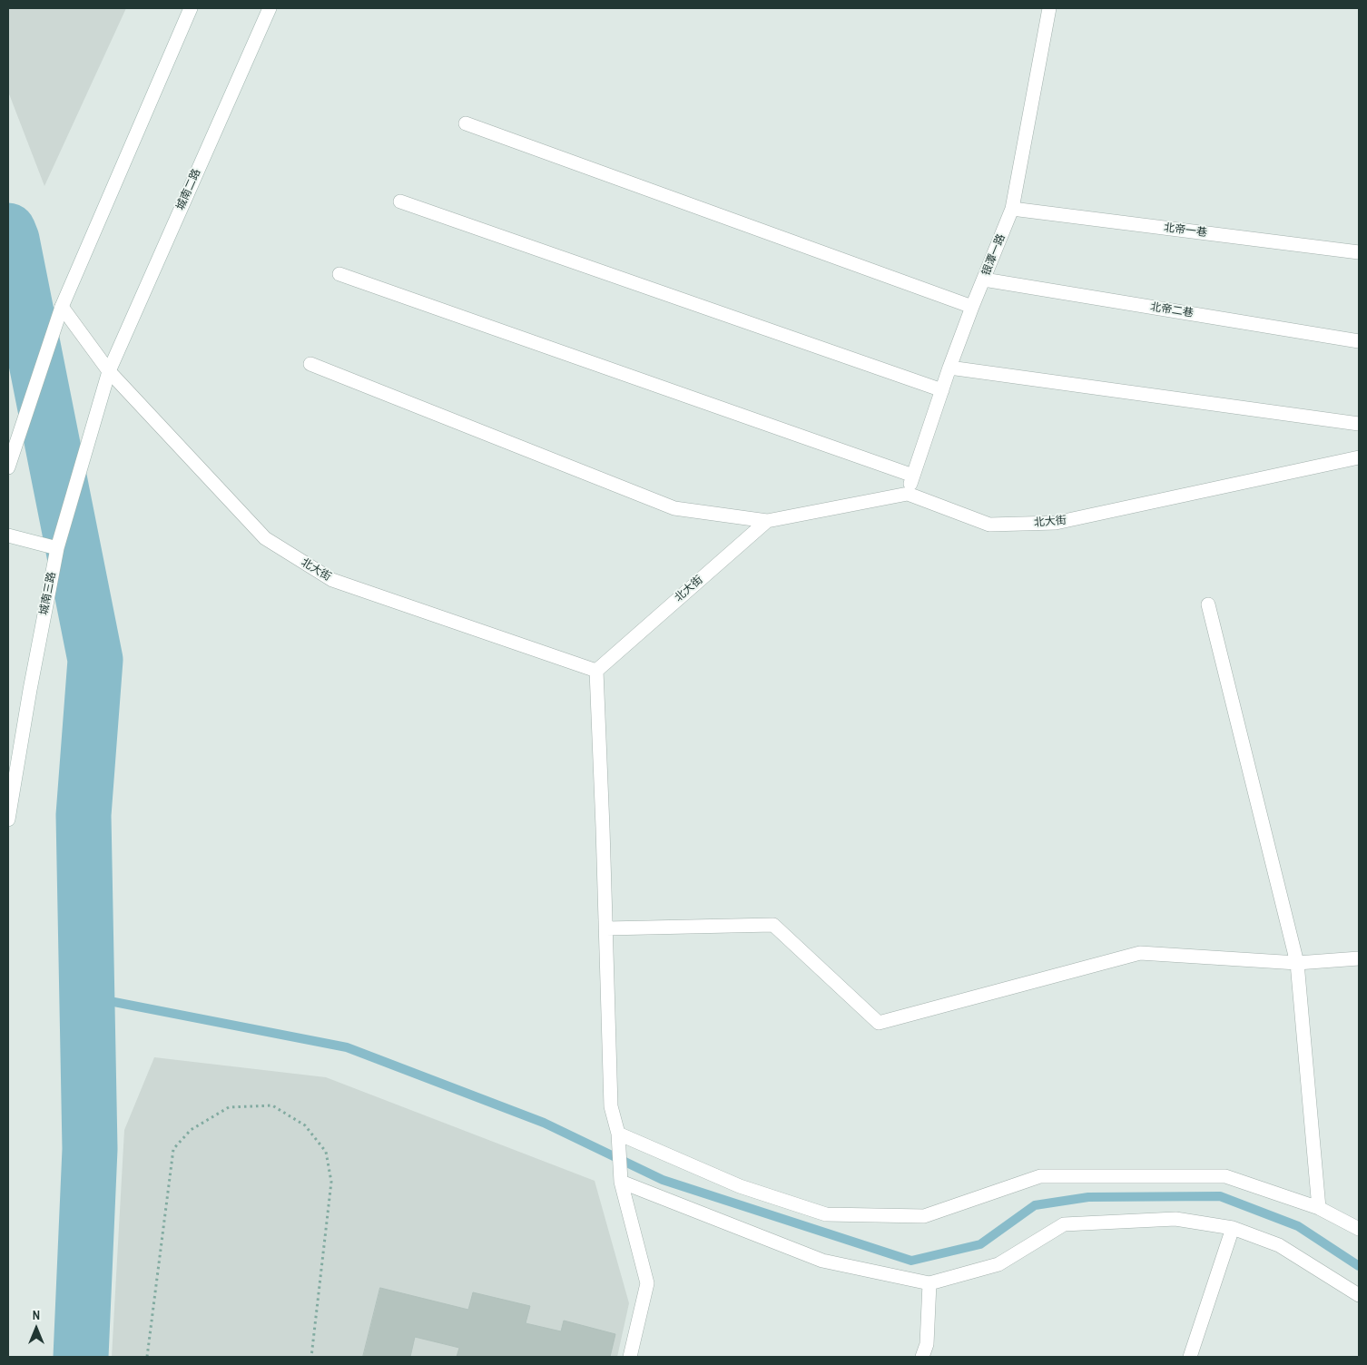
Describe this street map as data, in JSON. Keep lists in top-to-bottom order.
{
  "streets": {
    "street": [
      "城南二路",
      "北帝一巷",
      "银潭一路",
      "北帝二巷",
      "北大街",
      "城南三路"
    ]
  },
  "crossings": [
    ["城南二路", "北大街"],
    ["城南二路", "城南三路"],
    ["北帝一巷", "银潭一路"],
    ["银潭一路", "北帝二巷"],
    ["银潭一路", "北大街"],
    ["北大街", "城南三路"]
  ],
  "north": "top"
}
